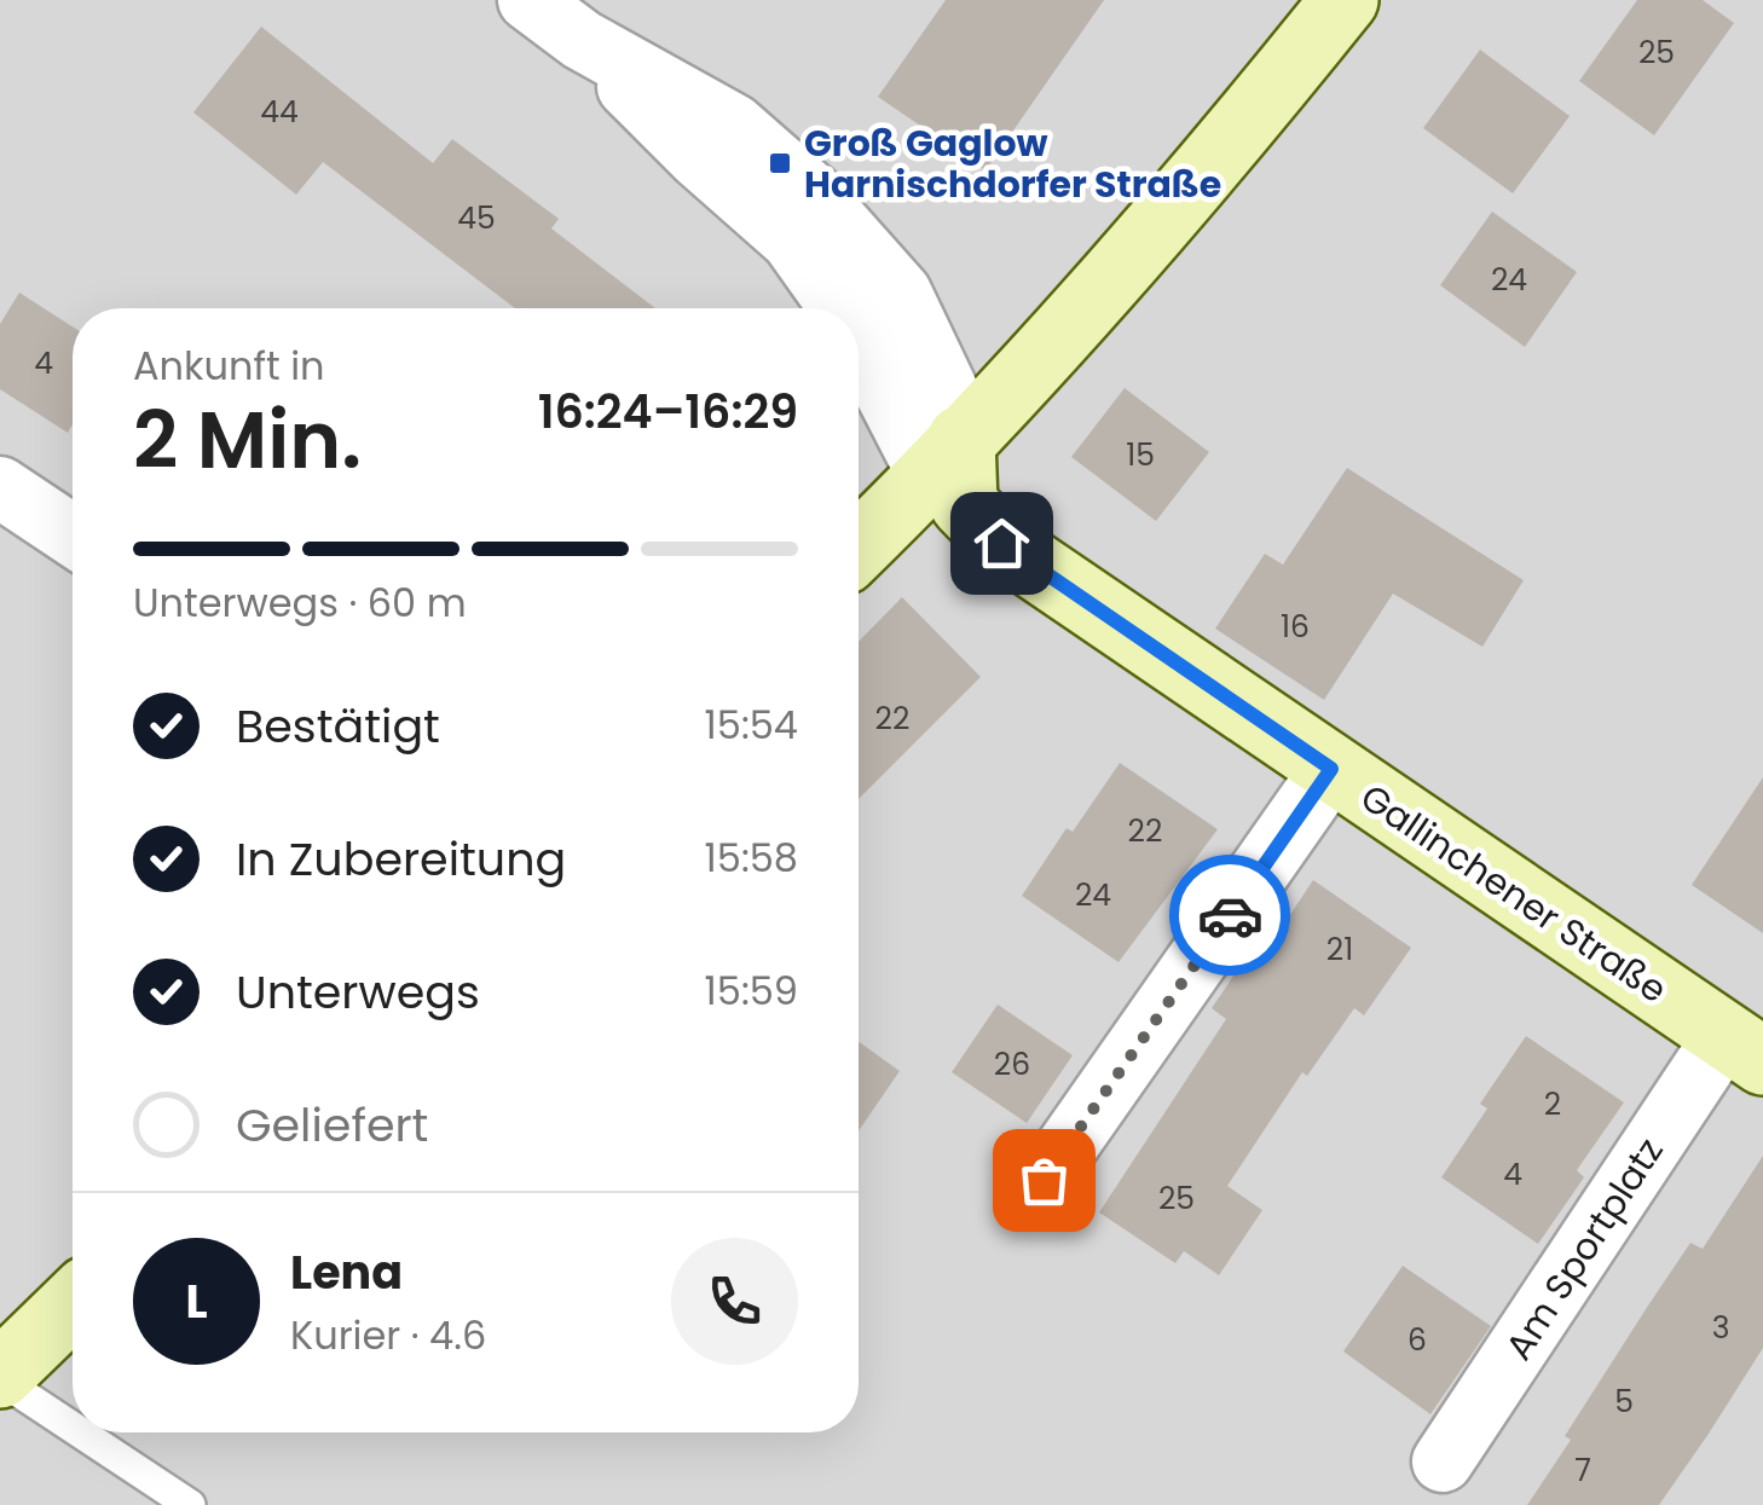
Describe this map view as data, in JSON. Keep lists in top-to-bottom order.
{
  "streets": {
    "street": ["Gallinchener Straße", "Am Sportplatz"]
  },
  "crossings": [
    ["Gallinchener Straße", "Am Sportplatz"]
  ],
  "places": {
    "transit": ["Groß Gaglow Harnischdorfer Straße"]
  },
  "house_numbers": [
    "25",
    "44",
    "45",
    "24",
    "4",
    "15",
    "16",
    "22",
    "22",
    "24",
    "21",
    "26",
    "2",
    "4",
    "25",
    "3",
    "6",
    "5",
    "7"
  ],
  "page": {
    "heading": ["2 Min.", "Ankunft in", "16:24–16:29"],
    "panel": ["Lena", "Kurier · 4.6"],
    "bar": "Unterwegs · 60 m",
    "list": [
      ["Bestätigt", "15:54"],
      ["In Zubereitung", "15:58"],
      ["Unterwegs", "15:59"],
      "Geliefert"
    ],
    "round": "L"
  }
}
